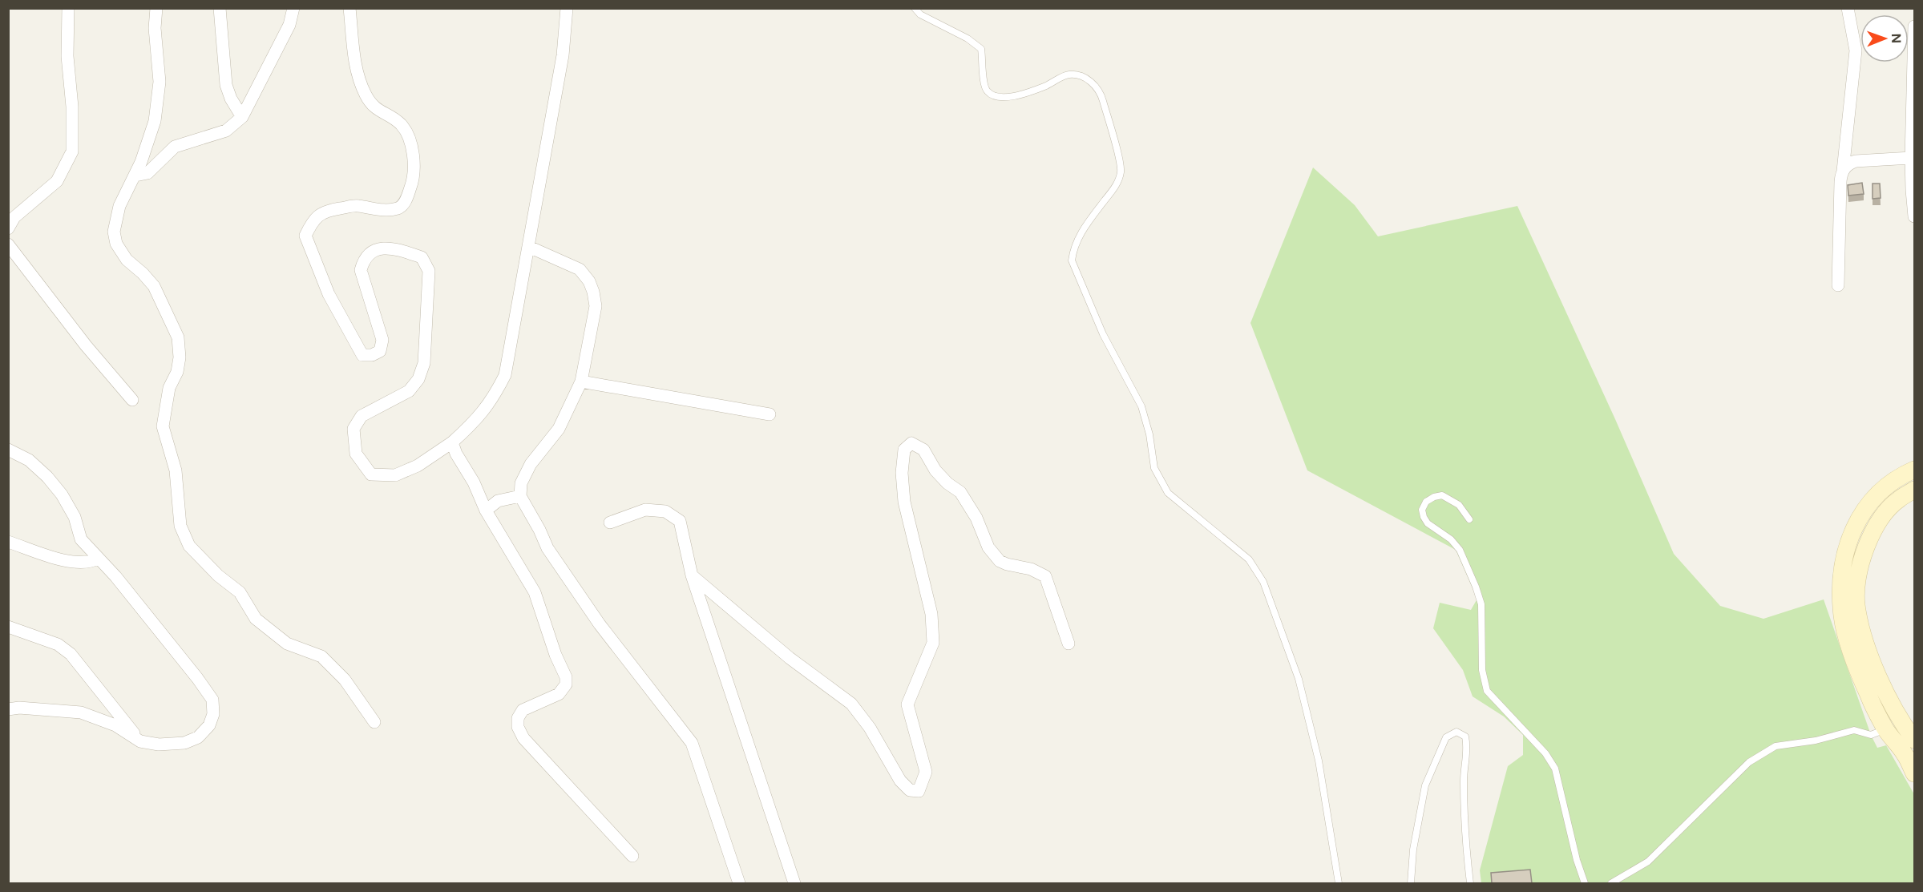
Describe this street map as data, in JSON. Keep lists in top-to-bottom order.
{
  "north": "right"
}
